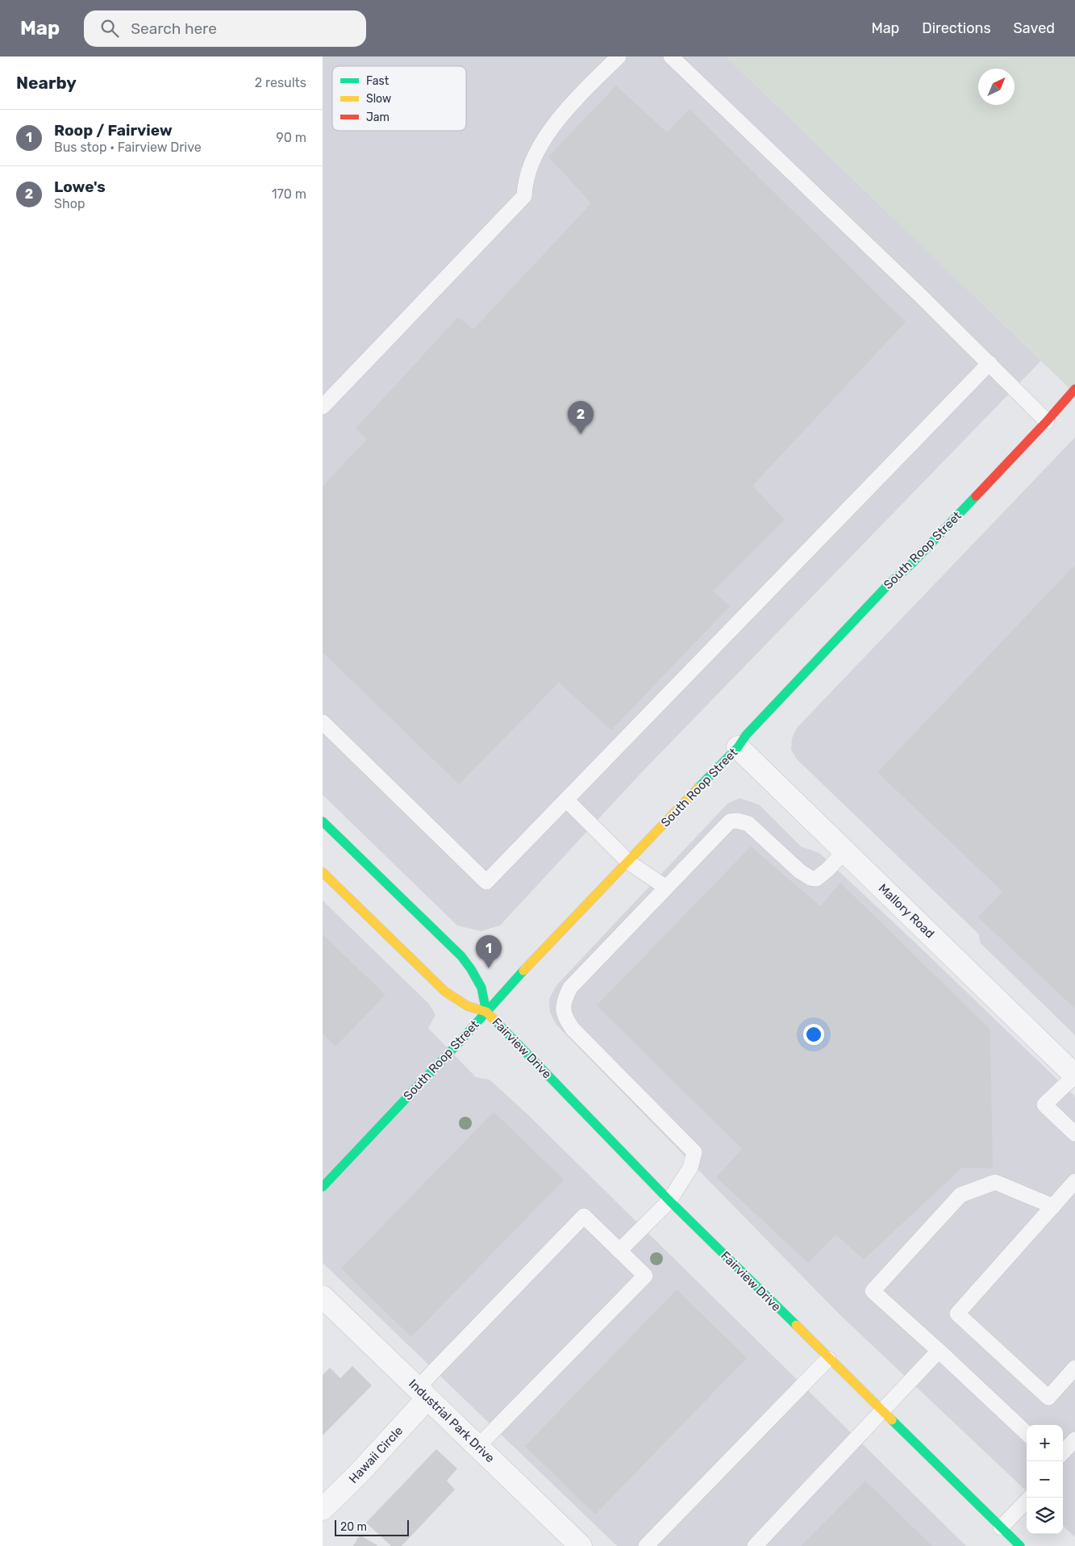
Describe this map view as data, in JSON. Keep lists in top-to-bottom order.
{
  "streets": {
    "main road": ["South Roop Street", "Fairview Drive"],
    "street": ["Mallory Road", "Industrial Park Drive", "Hawaii Circle"]
  },
  "crossings": [
    ["South Roop Street", "Mallory Road"],
    ["South Roop Street", "Fairview Drive"],
    ["Industrial Park Drive", "Hawaii Circle"]
  ],
  "legend": ["Fast", "Slow", "Jam"],
  "scale_bar": "20 m",
  "north": "top right",
  "page": {
    "header": "Map",
    "search": "Search here",
    "nav": ["Map", "Directions", "Saved"],
    "heading": ["Nearby", "2 results"],
    "list": [
      {
        "mark": "1",
        "name": "Roop / Fairview",
        "note": "Bus stop · Fairview Drive",
        "value": "90 m"
      },
      {
        "mark": "2",
        "name": "Lowe's",
        "note": "Shop",
        "value": "170 m"
      }
    ],
    "pins": ["2", "1"],
    "map_buttons": ["+", "−"],
    "scale": "20 m"
  }
}
